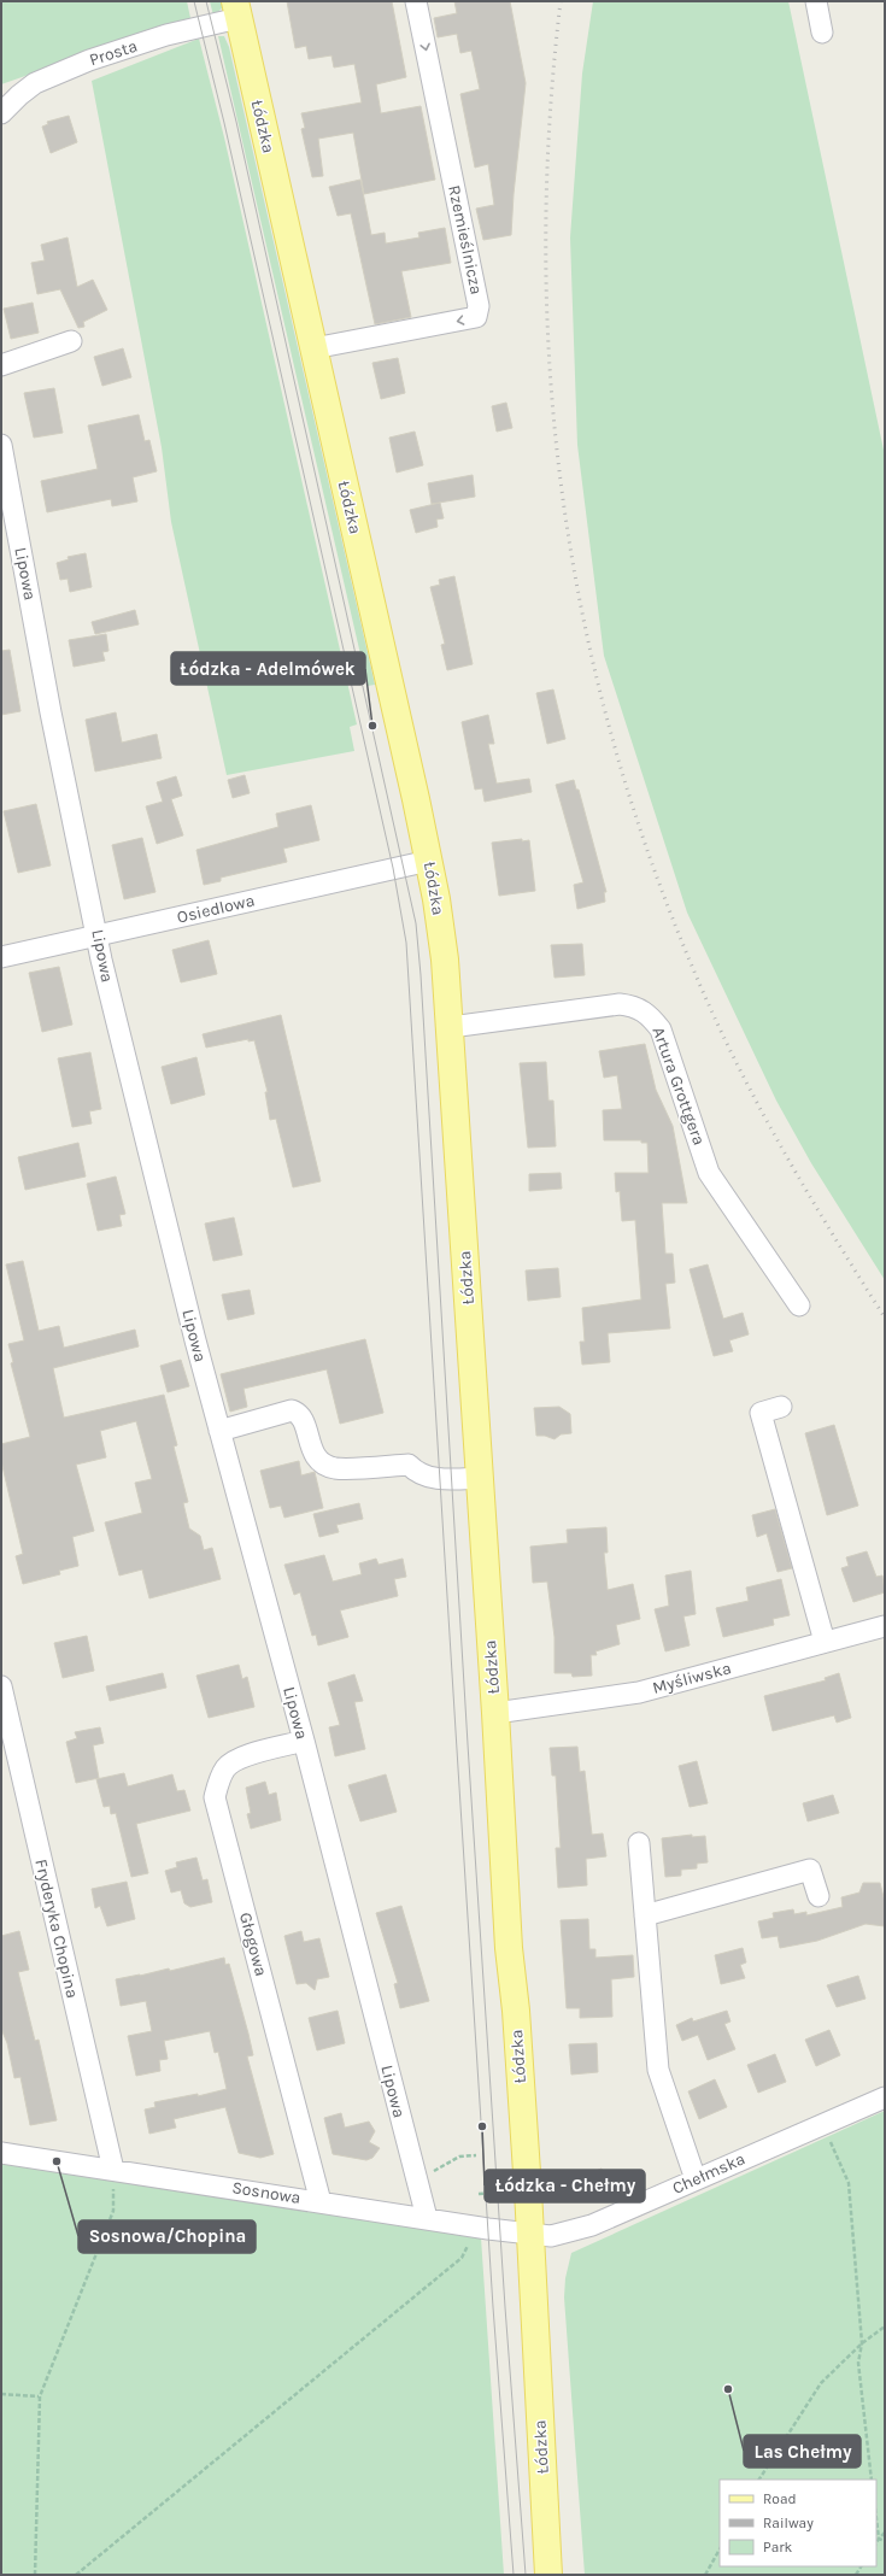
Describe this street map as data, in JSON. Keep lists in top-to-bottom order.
{
  "streets": {
    "main road": ["Łódzka"],
    "street": [
      "Prosta",
      "Rzemieślnicza",
      "Lipowa",
      "Osiedlowa",
      "Artura Grottgera",
      "Myśliwska",
      "Fryderyka Chopina",
      "Głogowa",
      "Chełmska",
      "Sosnowa"
    ]
  },
  "crossings": [
    ["Prosta", "Łódzka"],
    ["Łódzka", "Rzemieślnicza"],
    ["Łódzka", "Osiedlowa"],
    ["Łódzka", "Artura Grottgera"],
    ["Łódzka", "Myśliwska"],
    ["Łódzka", "Chełmska"],
    ["Łódzka", "Sosnowa"],
    ["Lipowa", "Osiedlowa"],
    ["Lipowa", "Głogowa"],
    ["Lipowa", "Sosnowa"],
    ["Fryderyka Chopina", "Sosnowa"],
    ["Głogowa", "Sosnowa"],
    ["Chełmska", "Sosnowa"]
  ],
  "places": [
    "Łódzka - Adelmówek",
    "Łódzka - Chełmy",
    "Sosnowa/Chopina",
    "Las Chełmy"
  ],
  "legend": ["Road", "Railway", "Park"]
}
